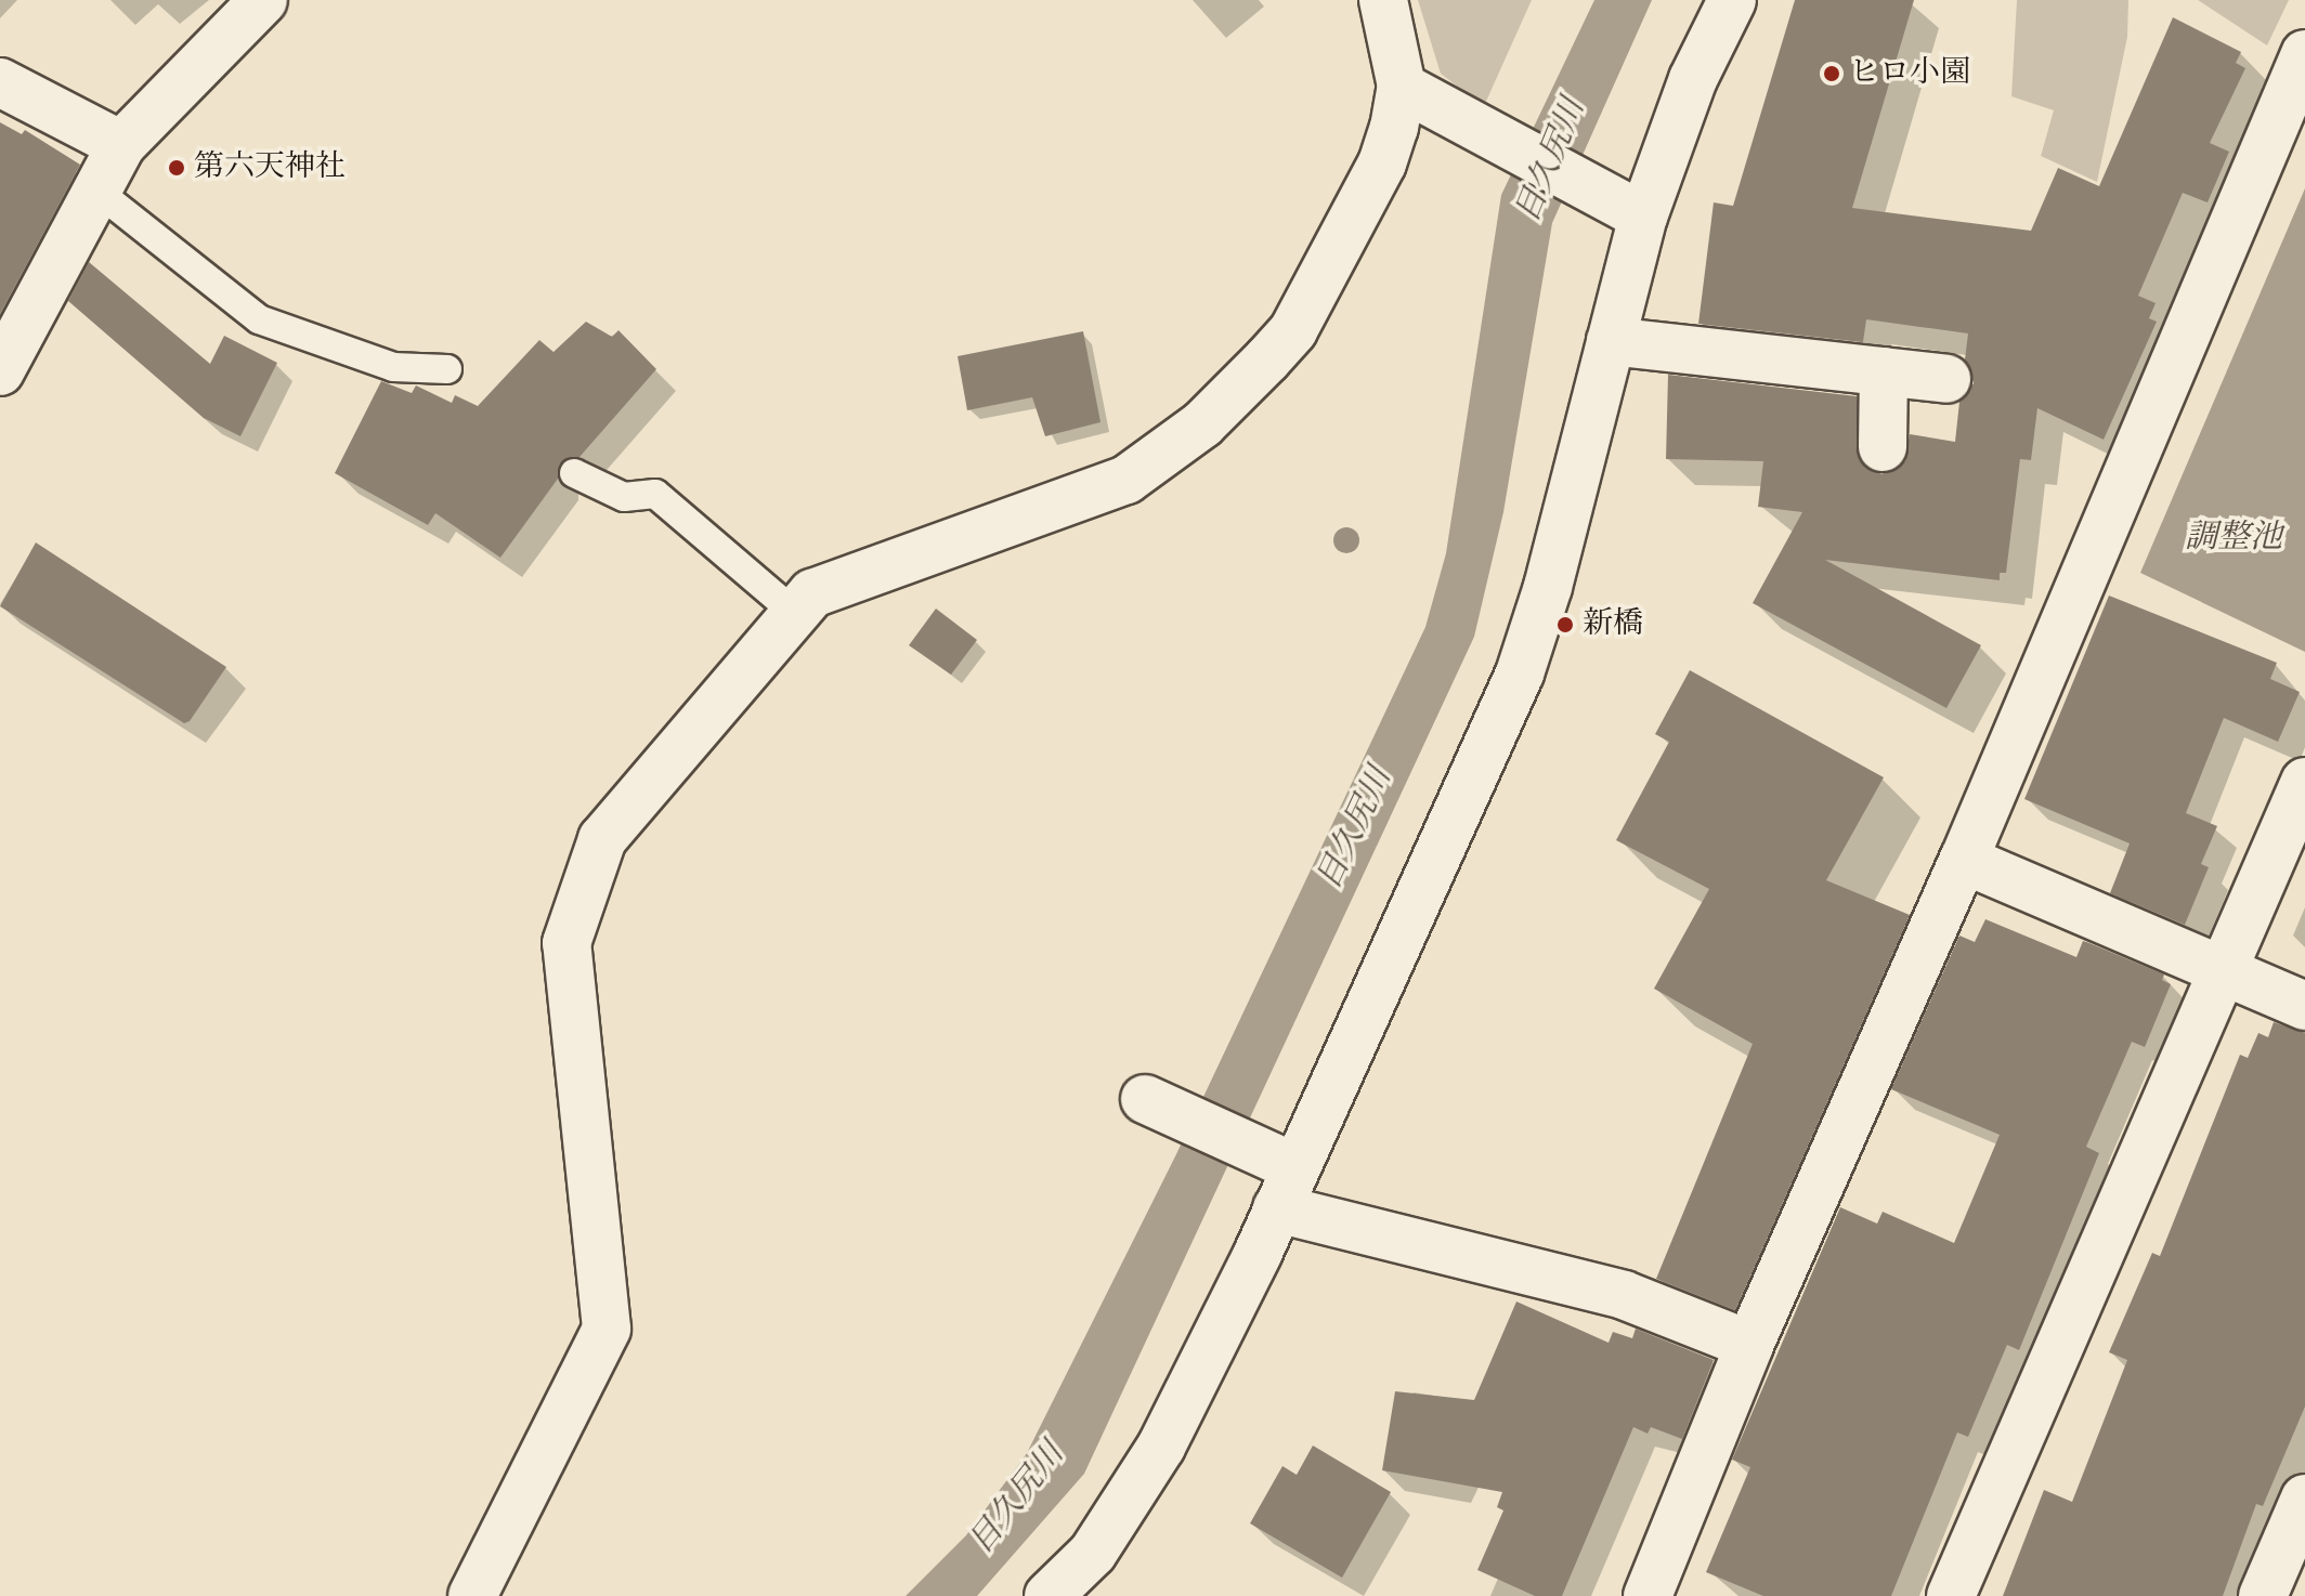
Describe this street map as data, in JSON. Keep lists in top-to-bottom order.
{
  "water": ["目久尻川", "調整池"],
  "places": ["ヒロ小園", "第六天神社", "新橋"]
}
